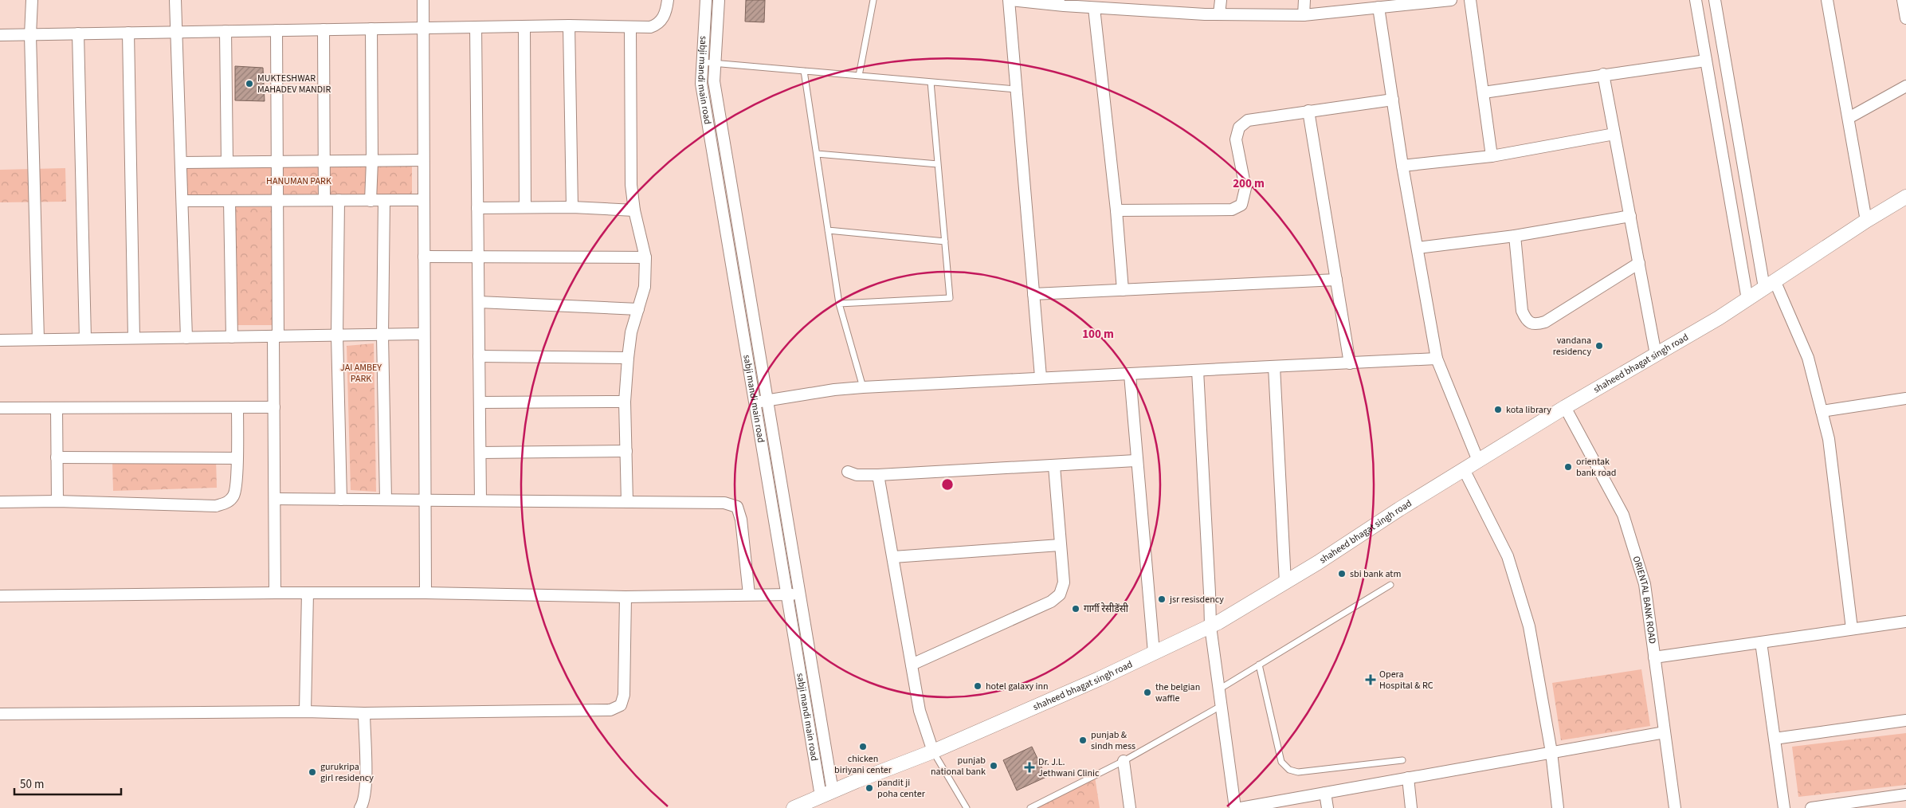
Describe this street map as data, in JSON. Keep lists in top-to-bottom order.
{
  "streets": {
    "street": ["sabji mandi main road", "shaheed bhagat singh road", "ORIENTAL BANK ROAD"]
  },
  "crossings": [
    ["sabji mandi main road", "shaheed bhagat singh road"],
    ["shaheed bhagat singh road", "ORIENTAL BANK ROAD"]
  ],
  "parks": ["HANUMAN PARK", "JAI AMBEY PARK"],
  "places": {
    "other": [
      "MUKTESHWAR MAHADEV MANDIR",
      "vandana residency",
      "kota library",
      "orientak bank road",
      "sbi bank atm",
      "jsr resisdency",
      "गार्गी रेसीडेंसी",
      "hotel galaxy inn",
      "the belgian waffle",
      "punjab & sindh mess",
      "chicken biriyani center",
      "punjab national bank",
      "gurukripa girl residency",
      "pandit ji poha center"
    ],
    "health": ["Opera Hospital & RC", "Dr. J.L. Jethwani Clinic"]
  },
  "scale_bar": "50 m",
  "rings": ["200 m", "100 m"]
}
